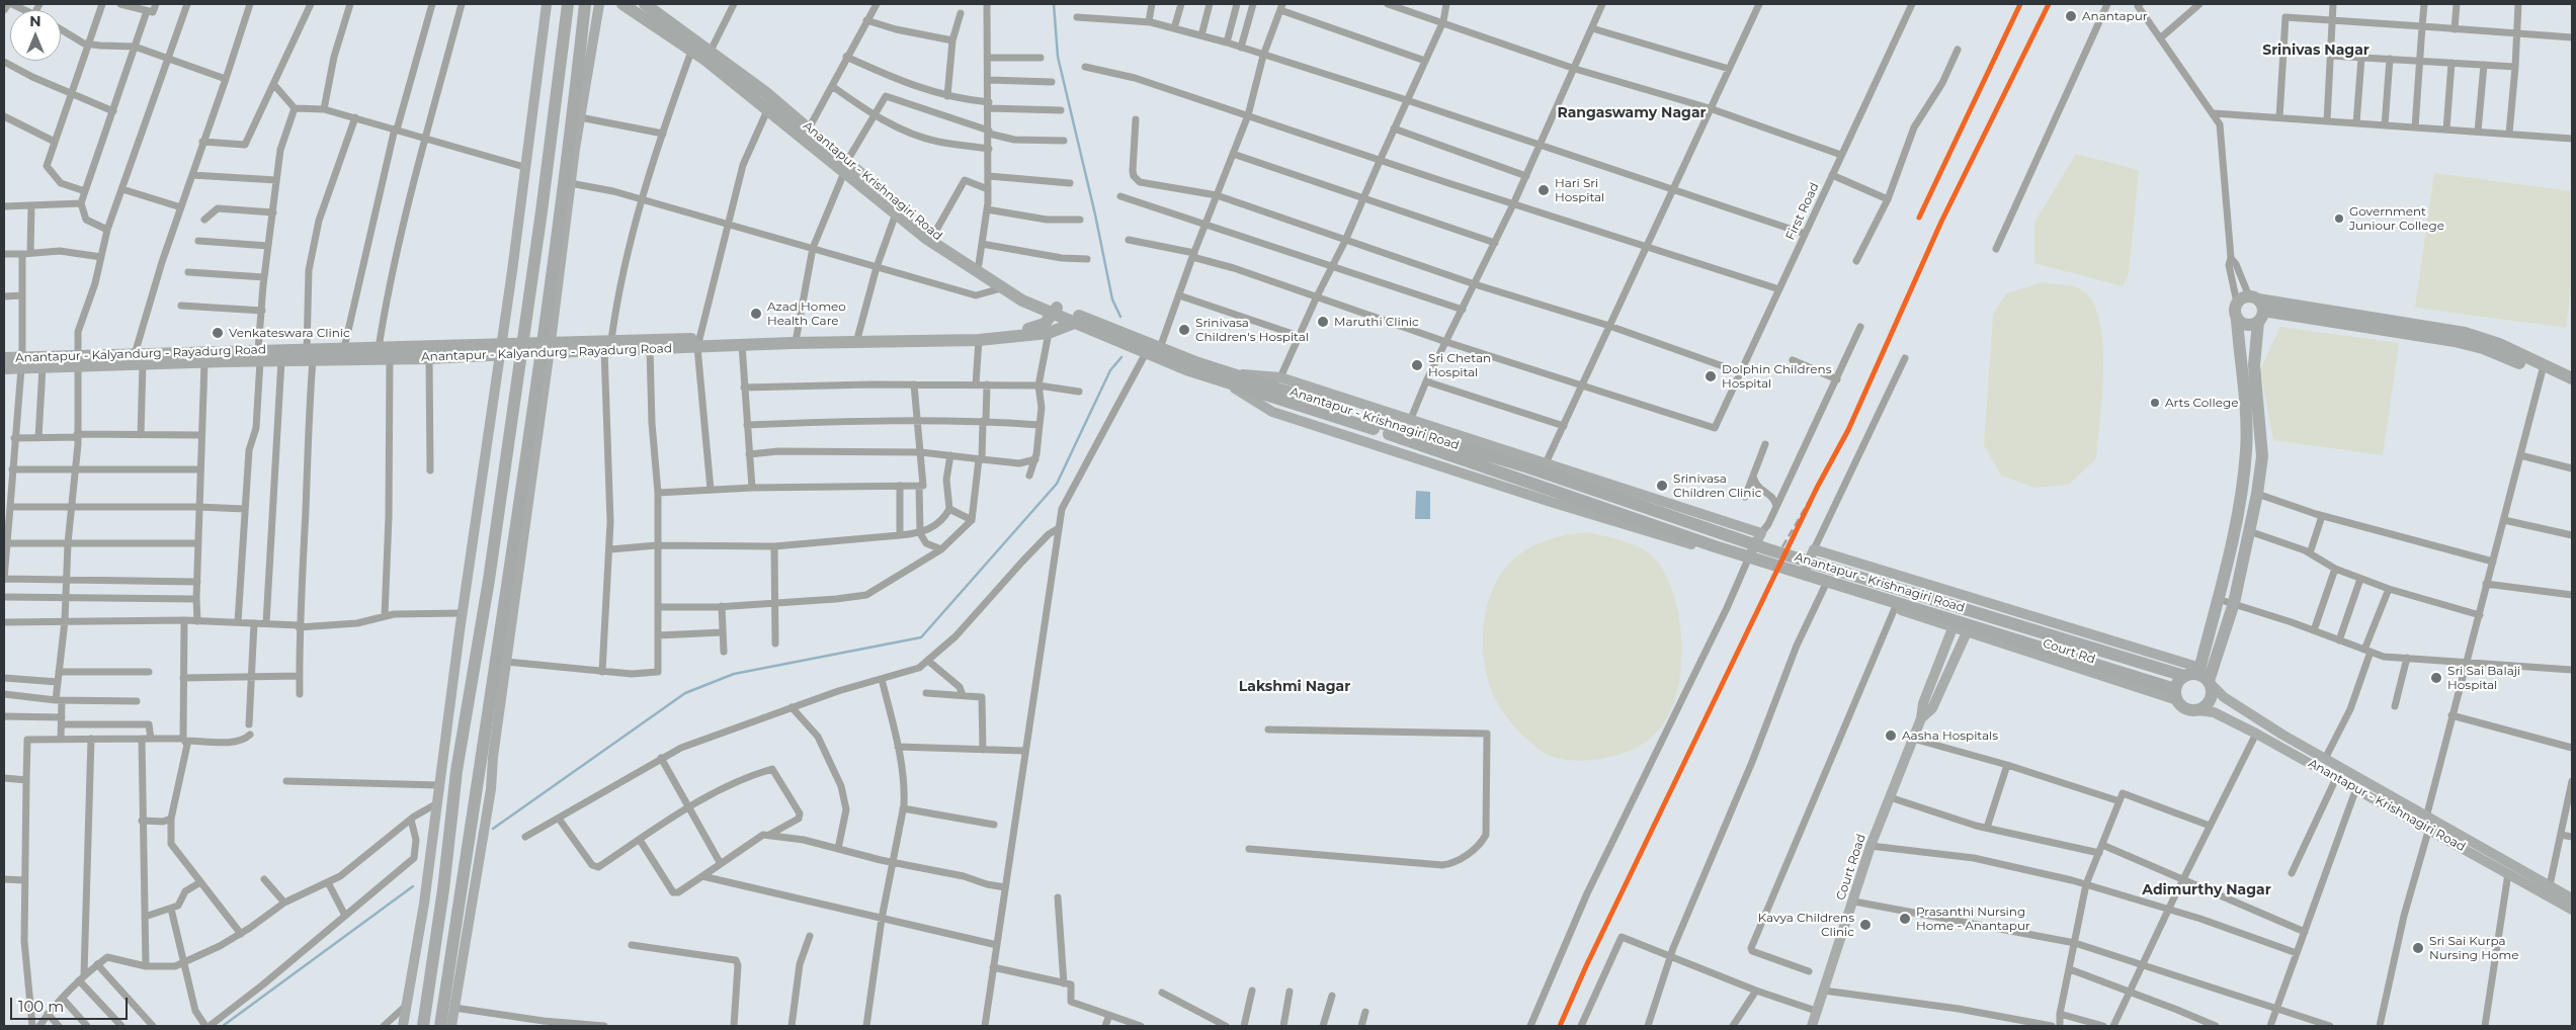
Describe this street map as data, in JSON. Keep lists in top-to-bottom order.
{
  "streets": {
    "highway": ["Anantapur - Krishnagiri Road", "Anantapur - Kalyandurg - Rayadurg Road"],
    "street": ["First Road", "Court Rd", "Court Road"]
  },
  "crossings": [
    ["Anantapur - Krishnagiri Road", "Anantapur - Kalyandurg - Rayadurg Road"],
    ["Anantapur - Krishnagiri Road", "Court Rd"],
    ["Court Rd", "Court Road"]
  ],
  "districts": [
    "Srinivas Nagar",
    "Rangaswamy Nagar",
    "Lakshmi Nagar",
    "Adimurthy Nagar"
  ],
  "places": [
    "Anantapur",
    "Hari Sri Hospital",
    "Government Juniour College",
    "Azad Homeo Health Care",
    "Maruthi Clinic",
    "Srinivasa Children's Hospital",
    "Venkateswara Clinic",
    "Sri Chetan Hospital",
    "Dolphin Childrens Hospital",
    "Arts College",
    "Srinivasa Children Clinic",
    "Sri Sai Balaji Hospital",
    "Aasha Hospitals",
    "Prasanthi Nursing Home - Anantapur",
    "Kavya Childrens Clinic",
    "Sri Sai Kurpa Nursing Home"
  ],
  "scale_bar": "100 m",
  "north": "top"
}
